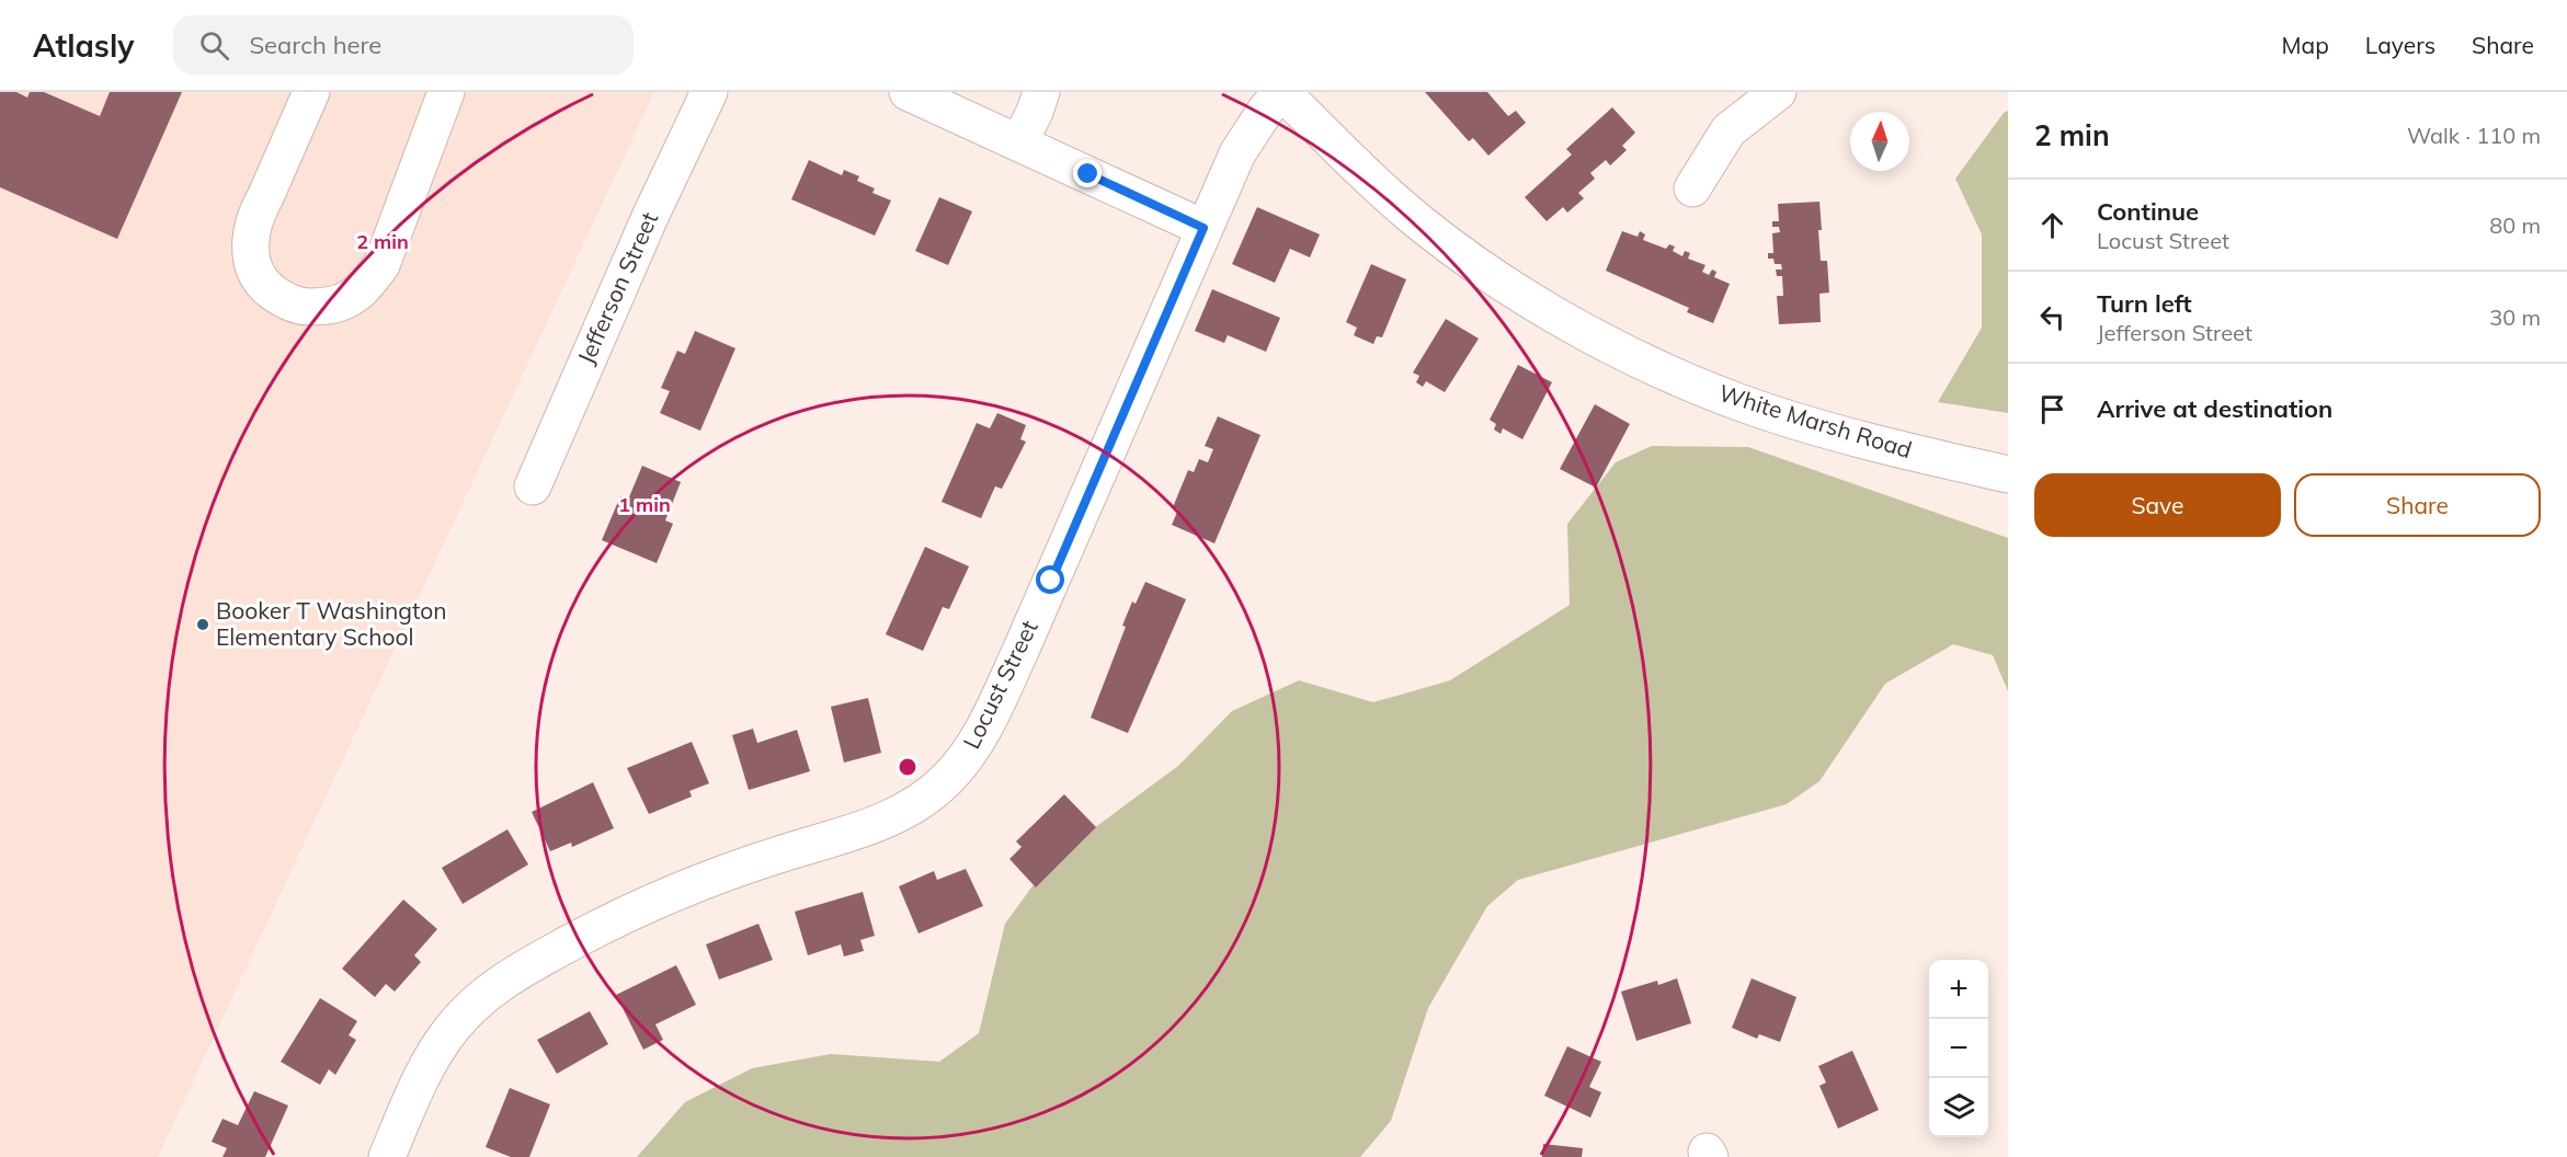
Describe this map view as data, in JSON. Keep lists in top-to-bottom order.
{
  "streets": {
    "street": ["Jefferson Street", "White Marsh Road", "Locust Street"]
  },
  "crossings": [
    ["White Marsh Road", "Locust Street"]
  ],
  "places": ["Booker T Washington Elementary School"],
  "north": "top",
  "page": {
    "header": "Atlasly",
    "search": "Search here",
    "nav": ["Map", "Layers", "Share"],
    "heading": ["2 min", "Walk · 110 m"],
    "list": [
      ["Continue", "Locust Street", "80 m"],
      ["Turn left", "Jefferson Street", "30 m"],
      "Arrive at destination"
    ],
    "buttons": ["Save", "Share"],
    "map_buttons": ["+", "−"]
  },
  "rings": ["2 min", "1 min"]
}
